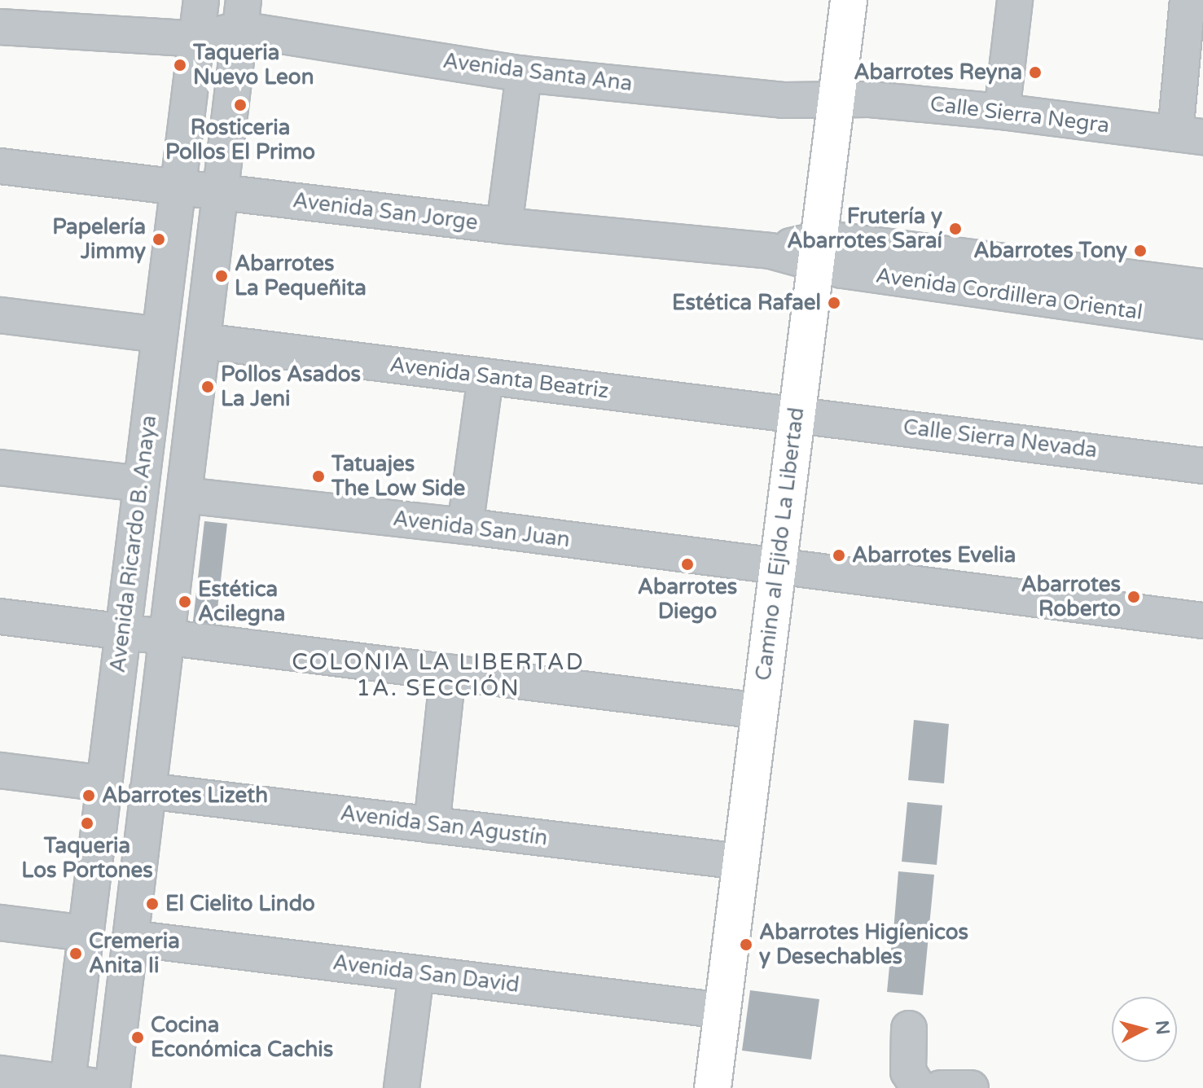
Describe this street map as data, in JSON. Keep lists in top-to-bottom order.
{
  "streets": {
    "main road": ["Camino al Ejido La Libertad"],
    "street": [
      "Avenida Santa Ana",
      "Calle Sierra Negra",
      "Avenida San Jorge",
      "Avenida Cordillera Oriental",
      "Avenida Santa Beatriz",
      "Calle Sierra Nevada",
      "Avenida San Juan",
      "Avenida Ricardo B. Anaya",
      "Avenida San Agustín",
      "Avenida San David"
    ]
  },
  "crossings": [
    ["Avenida Santa Ana", "Calle Sierra Negra"],
    ["Avenida Santa Ana", "Avenida Ricardo B. Anaya"],
    ["Avenida Santa Ana", "Camino al Ejido La Libertad"],
    ["Calle Sierra Negra", "Camino al Ejido La Libertad"],
    ["Avenida San Jorge", "Avenida Cordillera Oriental"],
    ["Avenida San Jorge", "Avenida Ricardo B. Anaya"],
    ["Avenida San Jorge", "Camino al Ejido La Libertad"],
    ["Avenida Cordillera Oriental", "Camino al Ejido La Libertad"],
    ["Avenida Santa Beatriz", "Calle Sierra Nevada"],
    ["Avenida Santa Beatriz", "Avenida Ricardo B. Anaya"],
    ["Avenida Santa Beatriz", "Camino al Ejido La Libertad"],
    ["Calle Sierra Nevada", "Camino al Ejido La Libertad"],
    ["Avenida San Juan", "Avenida Ricardo B. Anaya"],
    ["Avenida San Juan", "Camino al Ejido La Libertad"],
    ["Avenida Ricardo B. Anaya", "Avenida San Agustín"],
    ["Avenida Ricardo B. Anaya", "Avenida San David"],
    ["Camino al Ejido La Libertad", "Avenida San Agustín"],
    ["Camino al Ejido La Libertad", "Avenida San David"]
  ],
  "districts": ["COLONIA LA LIBERTAD 1A. SECCIÓN"],
  "places": [
    "Taqueria Nuevo Leon",
    "Abarrotes Reyna",
    "Rosticeria Pollos El Primo",
    "Frutería y Abarrotes Saraí",
    "Papelería Jimmy",
    "Abarrotes Tony",
    "Abarrotes La Pequeñita",
    "Estética Rafael",
    "Pollos Asados La Jeni",
    "Tatuajes The Low Side",
    "Abarrotes Evelia",
    "Abarrotes Diego",
    "Abarrotes Roberto",
    "Estética Acilegna",
    "Abarrotes Lizeth",
    "Taqueria Los Portones",
    "El Cielito Lindo",
    "Abarrotes Higíenicos y Desechables",
    "Cremeria Anita Ii",
    "Cocina Económica Cachis"
  ],
  "north": "right"
}
